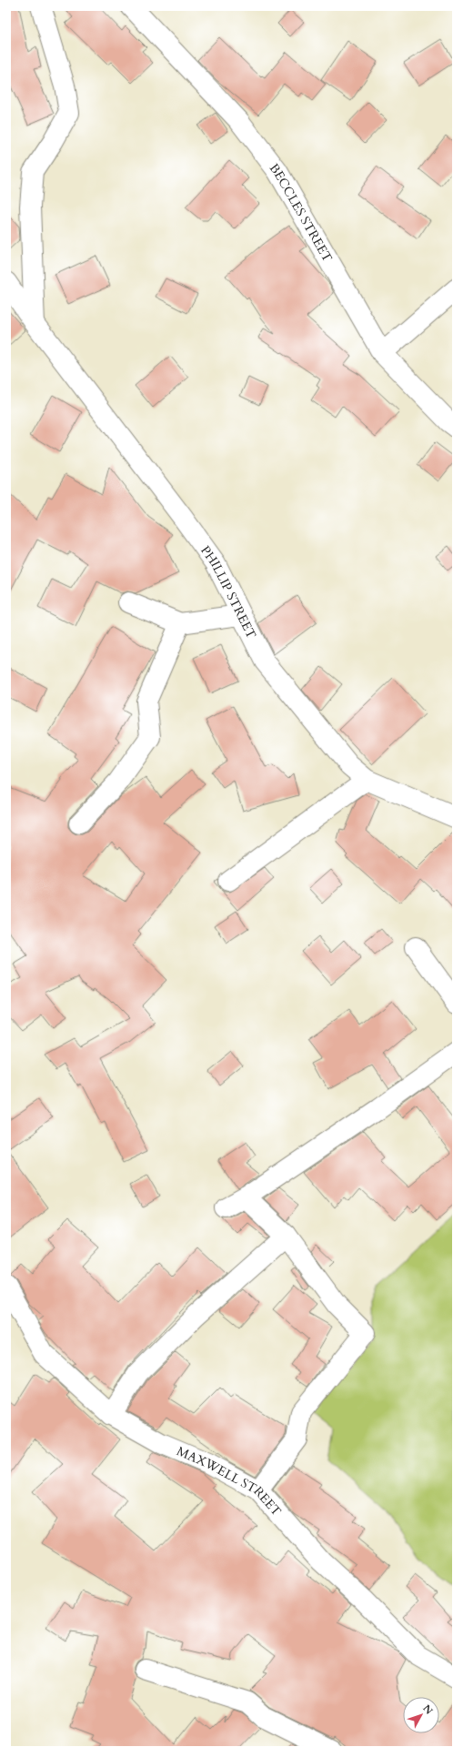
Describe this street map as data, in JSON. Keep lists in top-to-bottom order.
{
  "streets": {
    "street": ["BECCLES STREET", "PHILLIP STREET", "MAXWELL STREET"]
  },
  "north": "top right"
}
